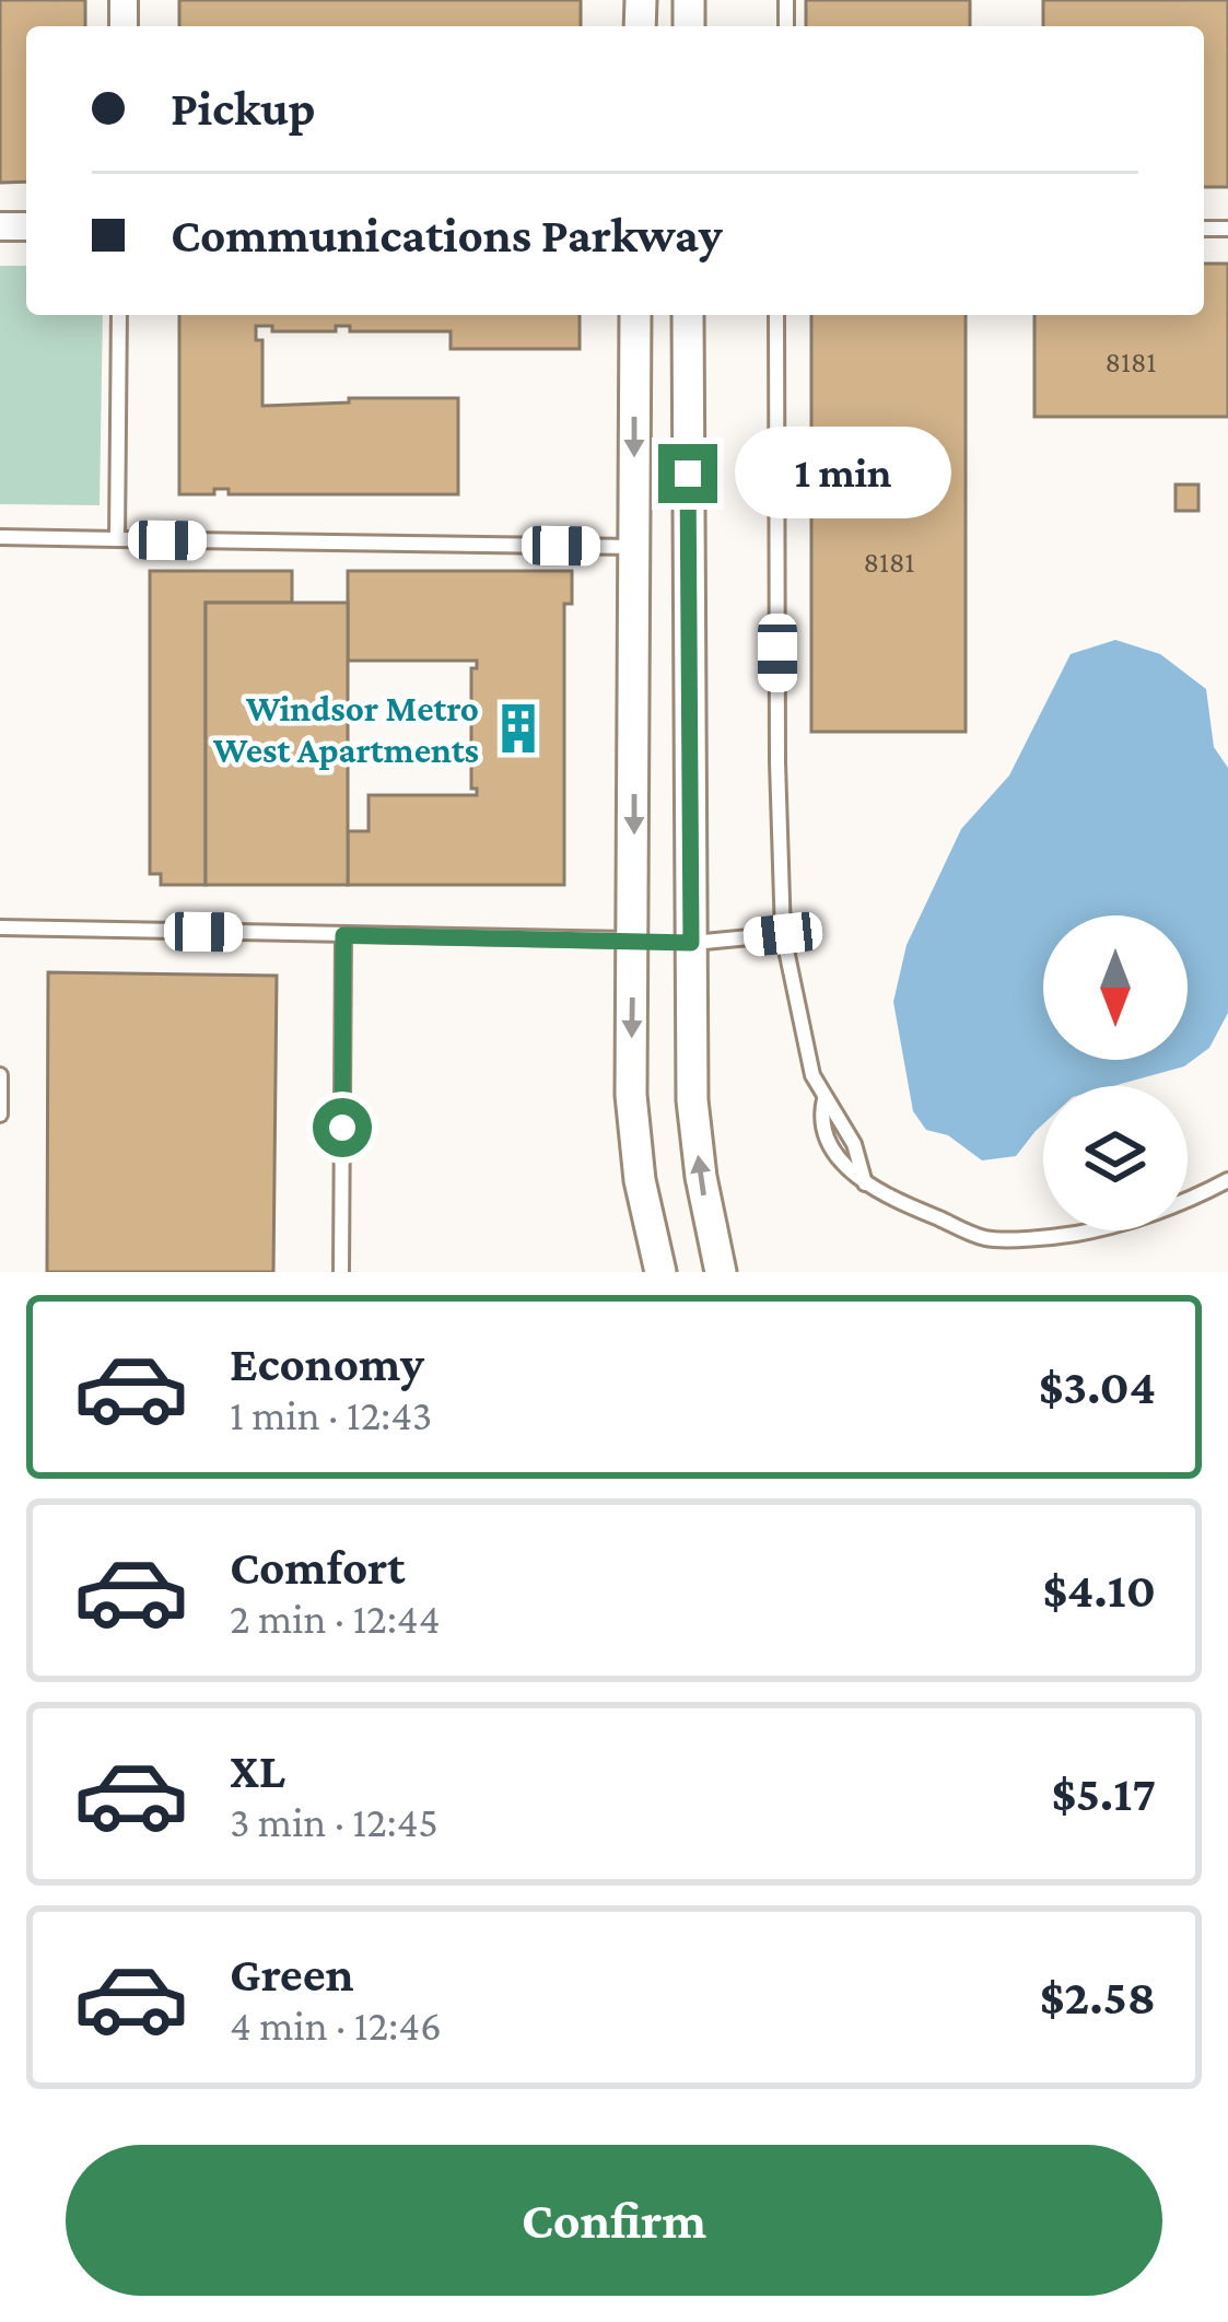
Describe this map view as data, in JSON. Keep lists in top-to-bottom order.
{
  "places": {
    "building": ["Windsor Metro West Apartments"]
  },
  "house_numbers": ["8181", "8181"],
  "north": "bottom",
  "page": {
    "banner": ["Pickup", "Communications Parkway"],
    "bubble": "1 min",
    "list": [
      {
        "name": "Economy",
        "note": "1 min · 12:43",
        "value": "$3.04"
      },
      {
        "name": "Comfort",
        "note": "2 min · 12:44",
        "value": "$4.10"
      },
      {
        "name": "XL",
        "note": "3 min · 12:45",
        "value": "$5.17"
      },
      {
        "name": "Green",
        "note": "4 min · 12:46",
        "value": "$2.58"
      }
    ],
    "buttons": "Confirm"
  }
}
